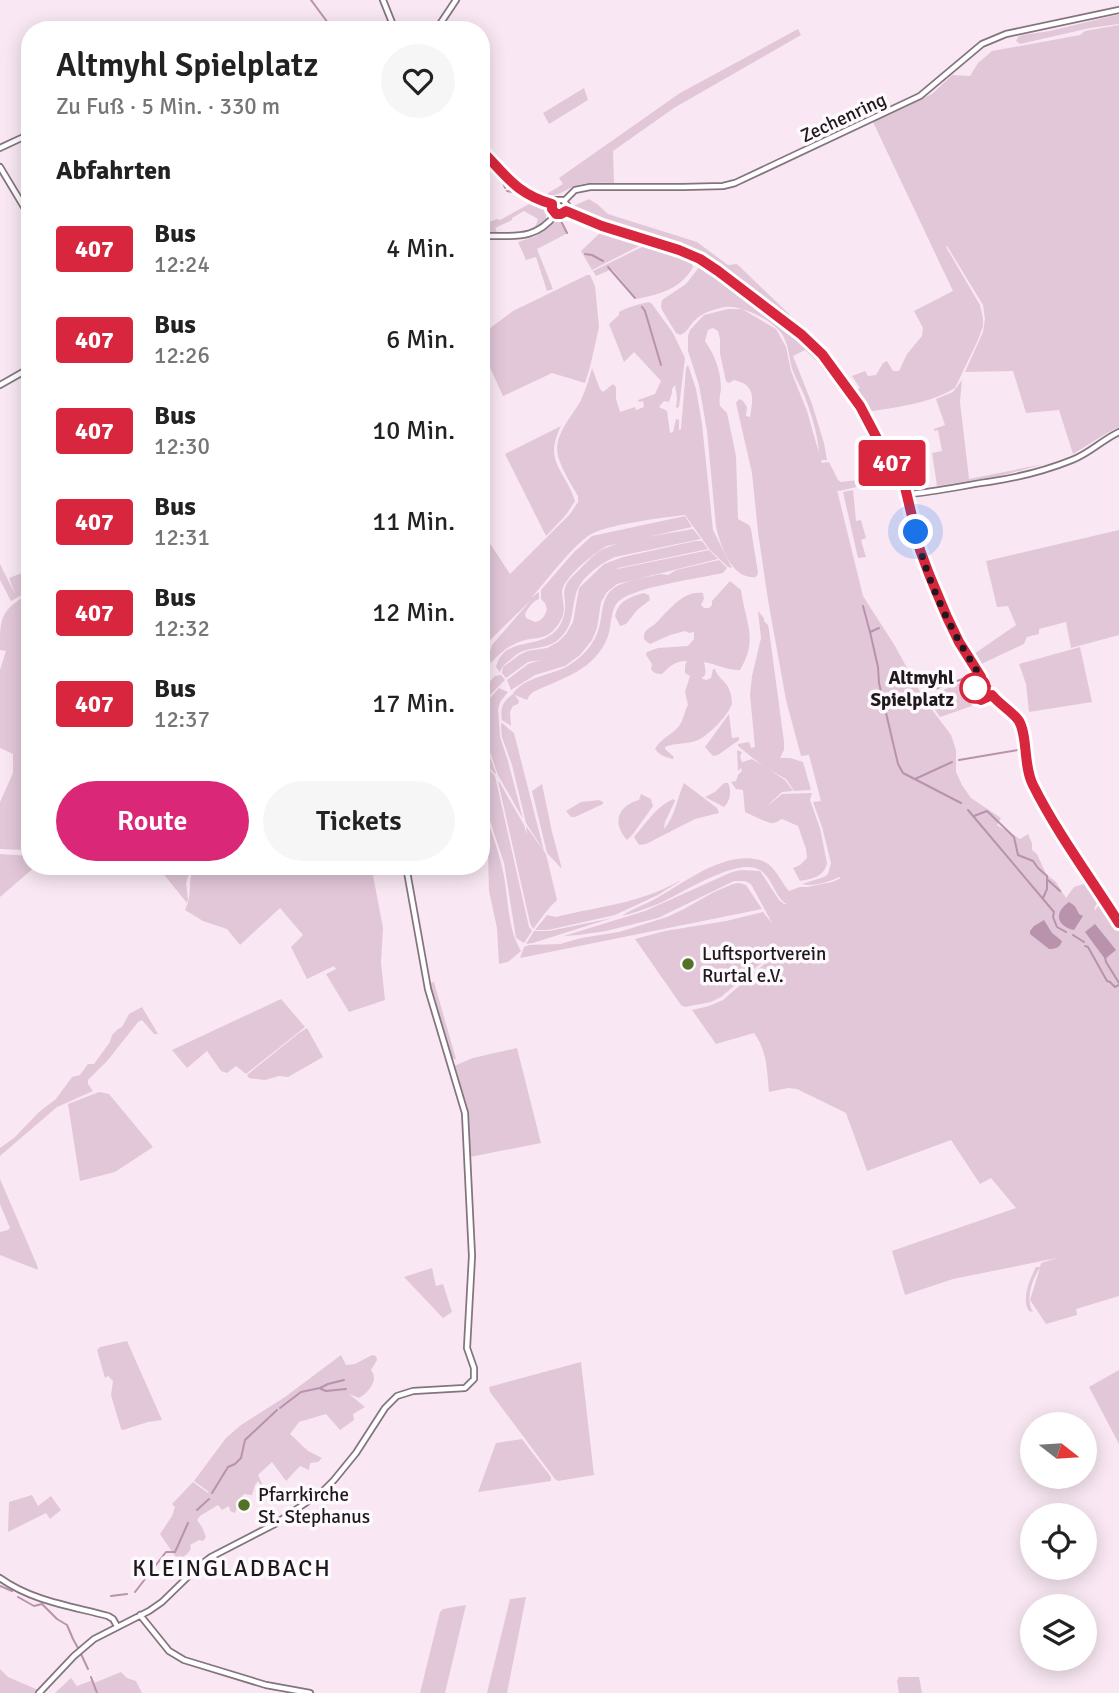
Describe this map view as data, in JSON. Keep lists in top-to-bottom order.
{
  "streets": {
    "main road": ["Zechenring"]
  },
  "districts": ["KLEINGLADBACH"],
  "places": ["Altmyhl Spielplatz", "Luftsportverein Rurtal e.V.", "Pfarrkirche St. Stephanus"],
  "lines": ["bus line 407"],
  "north": "right",
  "page": {
    "on_map": "407",
    "heading": [
      ["Altmyhl Spielplatz", "Zu Fuß · 5 Min. · 330 m"],
      "Abfahrten"
    ],
    "list": [
      {
        "mark": "407",
        "name": "Bus",
        "note": "12:24",
        "value": "4 Min."
      },
      {
        "mark": "407",
        "name": "Bus",
        "note": "12:26",
        "value": "6 Min."
      },
      {
        "mark": "407",
        "name": "Bus",
        "note": "12:30",
        "value": "10 Min."
      },
      {
        "mark": "407",
        "name": "Bus",
        "note": "12:31",
        "value": "11 Min."
      },
      {
        "mark": "407",
        "name": "Bus",
        "note": "12:32",
        "value": "12 Min."
      },
      {
        "mark": "407",
        "name": "Bus",
        "note": "12:37",
        "value": "17 Min."
      }
    ],
    "buttons": ["Route", "Tickets"]
  }
}
